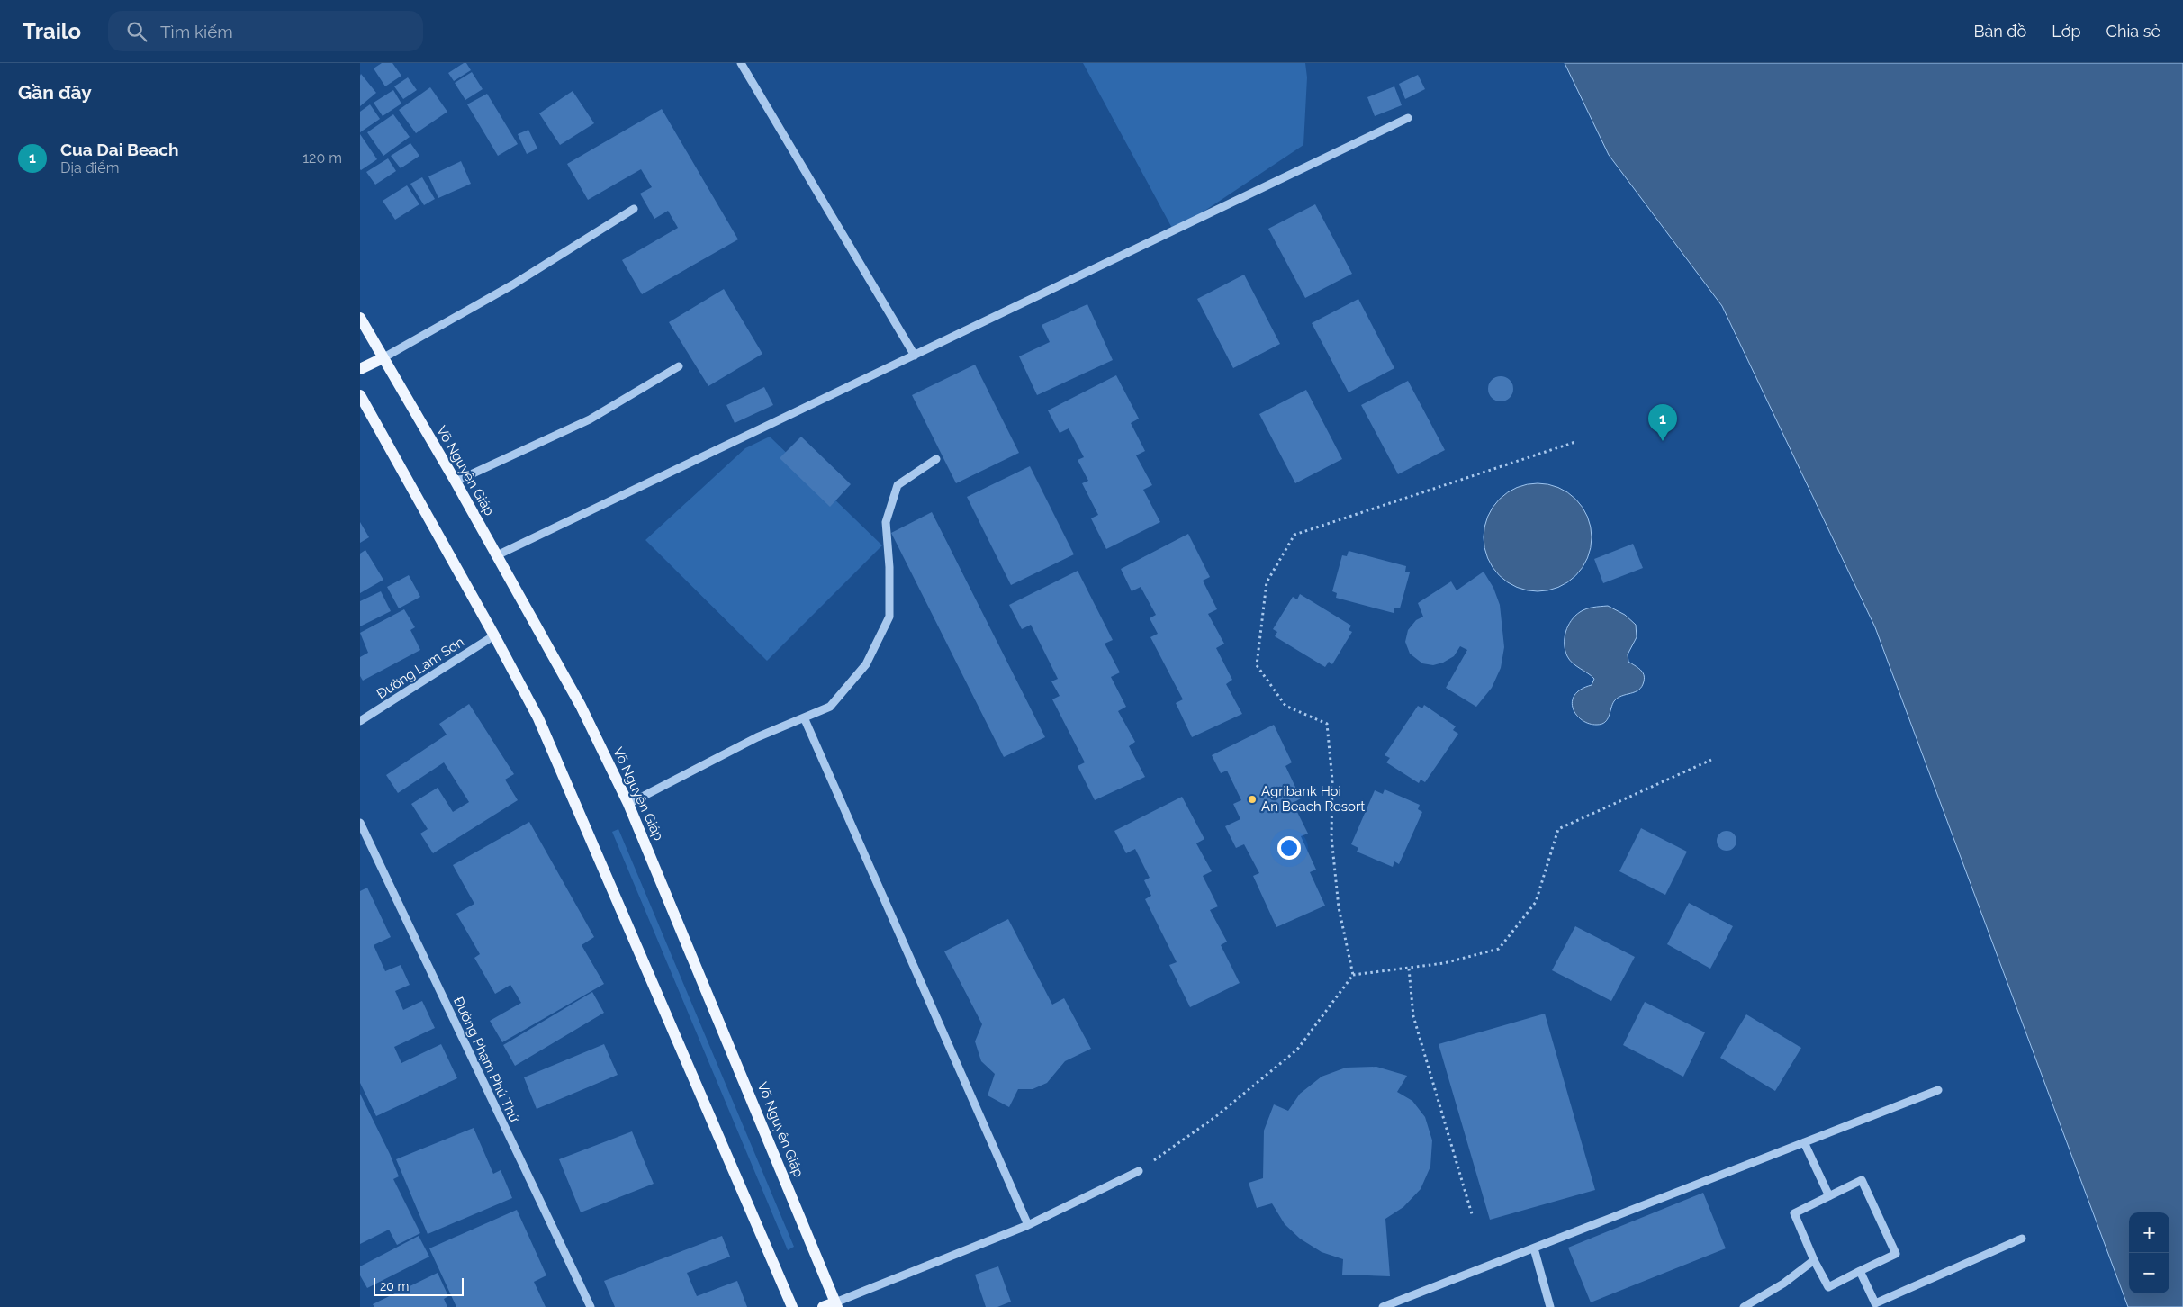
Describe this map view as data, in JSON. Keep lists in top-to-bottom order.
{
  "streets": {
    "main road": ["Võ Nguyên Giáp"],
    "street": ["Đường Lam Sơn", "Đường Phạm Phú Thứ"]
  },
  "places": ["Agribank Hoi An Beach Resort"],
  "scale_bar": "20 m",
  "page": {
    "header": "Trailo",
    "search": "Tìm kiếm",
    "nav": ["Bản đồ", "Lớp", "Chia sẻ"],
    "heading": "Gần đây",
    "list": [
      {
        "mark": "1",
        "name": "Cua Dai Beach",
        "note": "Địa điểm",
        "value": "120 m"
      }
    ],
    "pins": "1",
    "map_buttons": ["+", "−"],
    "scale": "20 m"
  }
}
